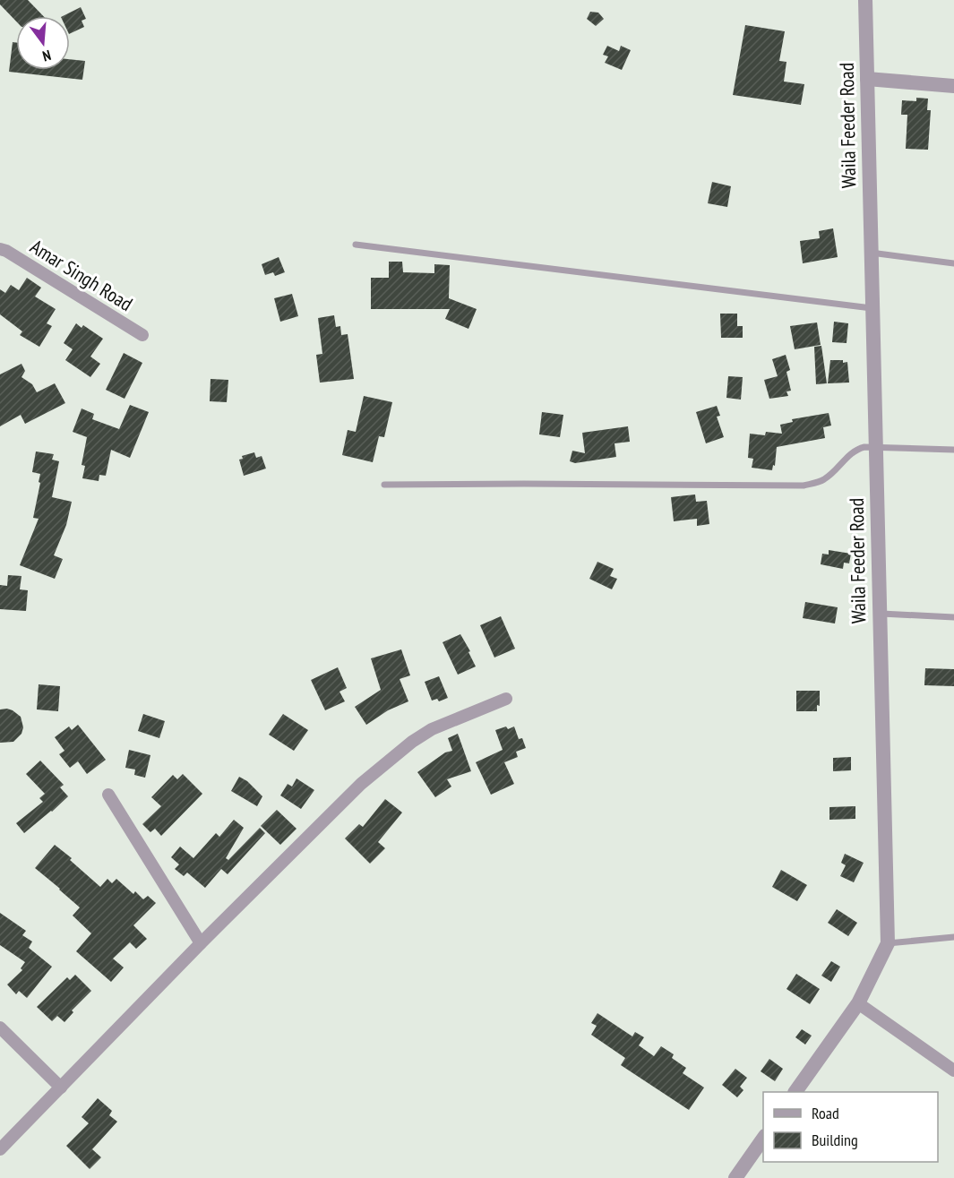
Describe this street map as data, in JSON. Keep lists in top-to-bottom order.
{
  "streets": {
    "street": ["Waila Feeder Road", "Amar Singh Road"]
  },
  "legend": ["Road", "Building"],
  "north": "bottom"
}
